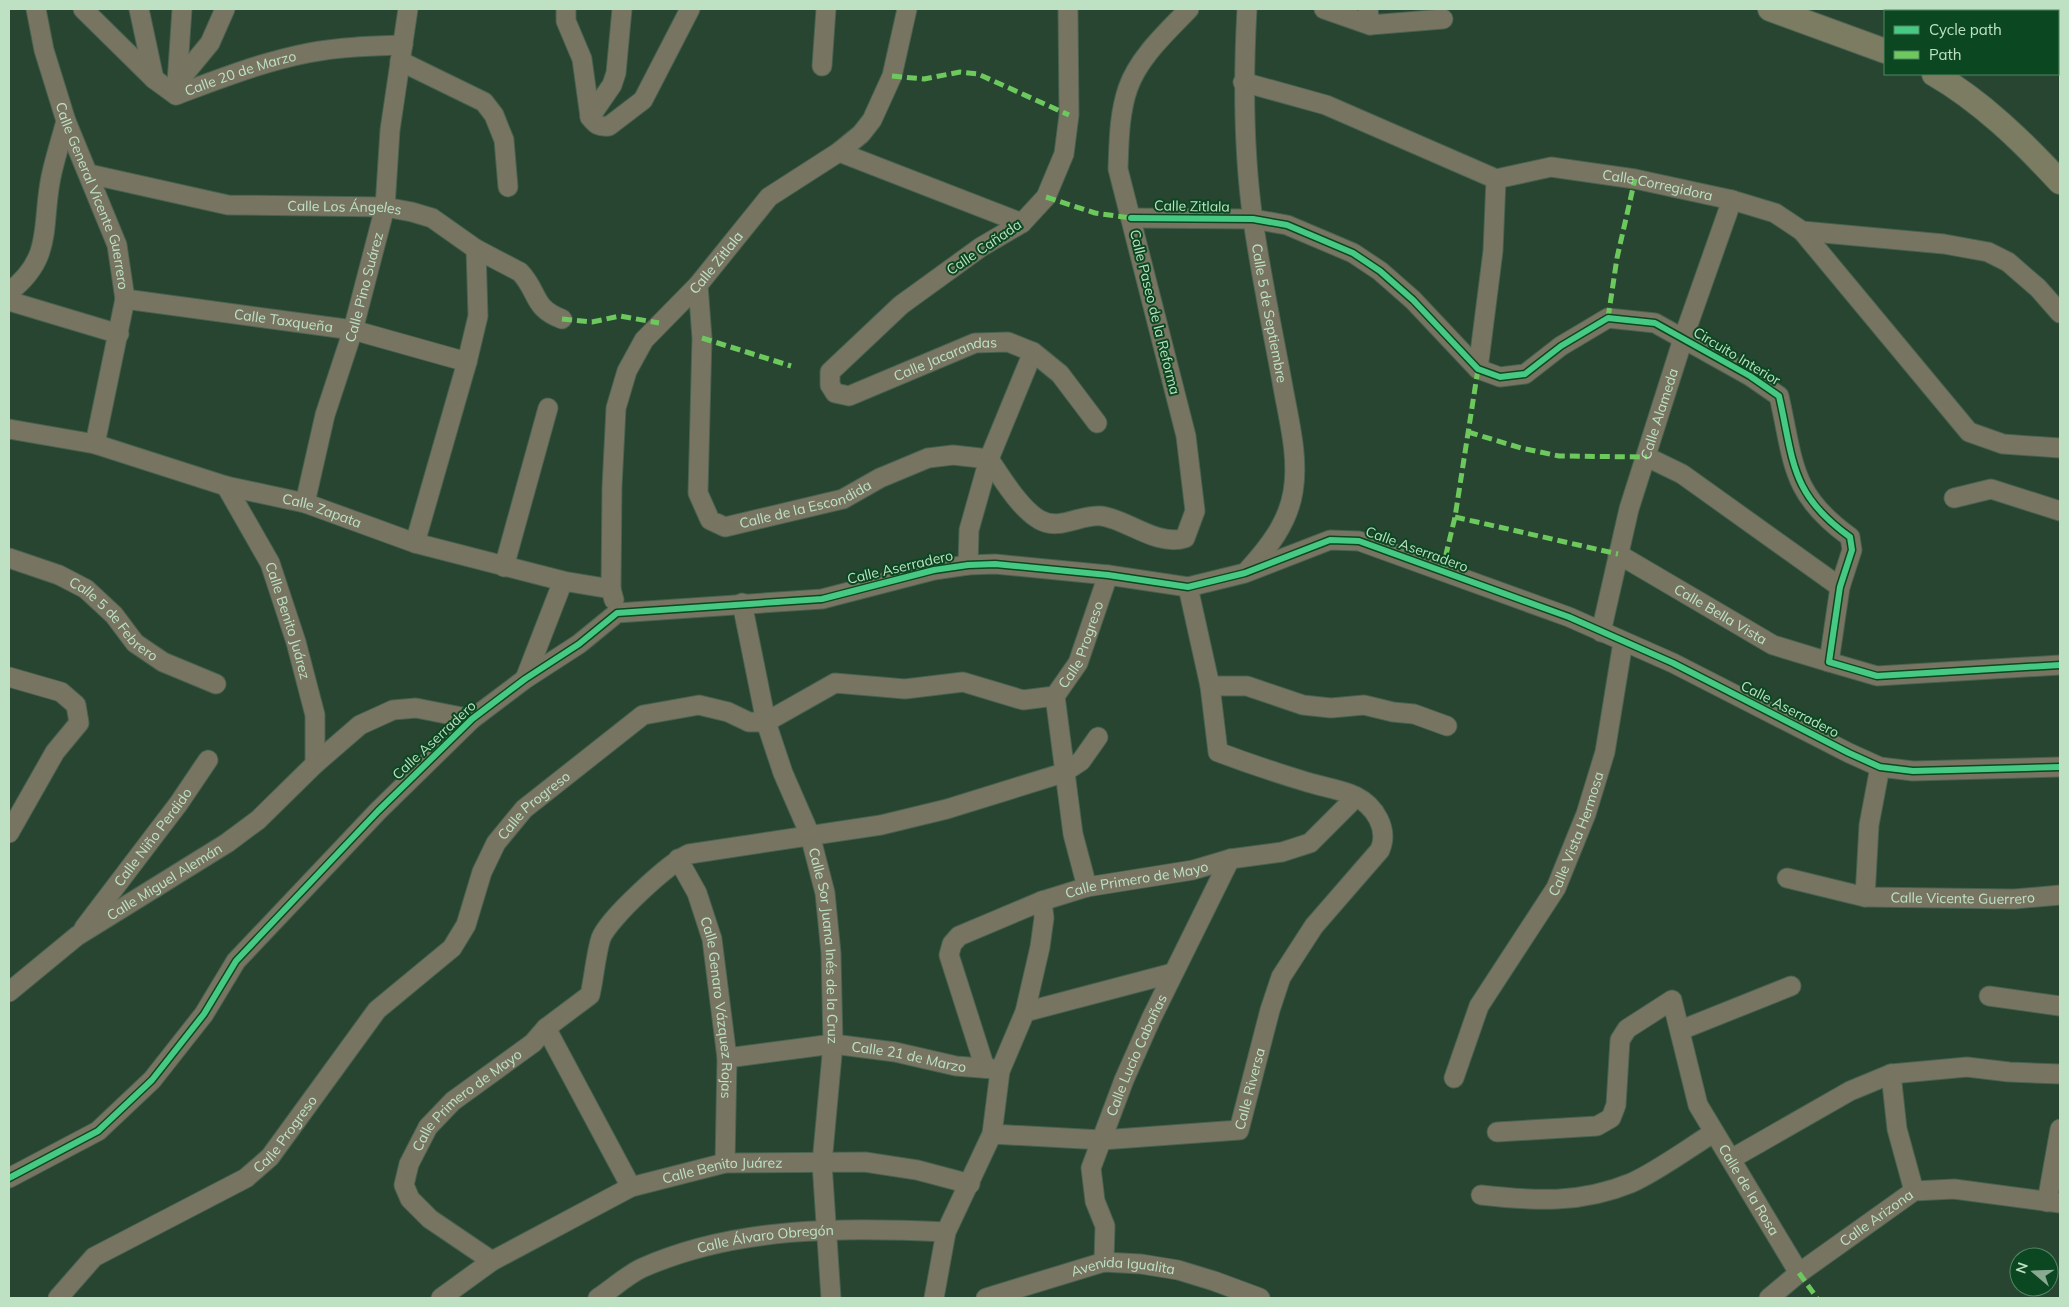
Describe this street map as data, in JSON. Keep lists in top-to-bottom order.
{
  "streets": {
    "street": [
      "Calle 20 de Marzo",
      "Calle Corregidora",
      "Calle General Vicente Guerrero",
      "Calle Zitlala",
      "Calle Los Ángeles",
      "Calle Cañada",
      "Calle Pino Suárez",
      "Calle Paseo de la Reforma",
      "Calle 5 de Septiembre",
      "Calle Taxqueña",
      "Circuito Interior",
      "Calle Jacarandas",
      "Calle Alameda",
      "Calle de la Escondida",
      "Calle Zapata",
      "Calle Aserradero",
      "Calle Bella Vista",
      "Calle 5 de Febrero",
      "Calle Benito Juárez",
      "Calle Progreso",
      "Calle Vista Hermosa",
      "Calle Niño Perdido",
      "Calle Primero de Mayo",
      "Calle Miguel Alemán",
      "Calle Vicente Guerrero",
      "Calle Sor Juana Inés de la Cruz",
      "Calle Genaro Vázquez Rojas",
      "Calle 21 de Marzo",
      "Calle Lucio Cabañas",
      "Calle Riversa",
      "Calle de la Rosa",
      "Calle Arizona",
      "Calle Álvaro Obregón",
      "Avenida Igualita"
    ]
  },
  "crossings": [
    ["Calle 20 de Marzo", "Calle Pino Suárez"],
    ["Calle Corregidora", "Calle Alameda"],
    ["Calle General Vicente Guerrero", "Calle Los Ángeles"],
    ["Calle General Vicente Guerrero", "Calle Taxqueña"],
    ["Calle General Vicente Guerrero", "Calle Zapata"],
    ["Calle Zitlala", "Calle Paseo de la Reforma"],
    ["Calle Zitlala", "Calle 5 de Septiembre"],
    ["Calle Zitlala", "Circuito Interior"],
    ["Calle Zitlala", "Calle de la Escondida"],
    ["Calle Zitlala", "Calle Zapata"],
    ["Calle Los Ángeles", "Calle Pino Suárez"],
    ["Calle Cañada", "Calle Jacarandas"],
    ["Calle Pino Suárez", "Calle Taxqueña"],
    ["Calle Pino Suárez", "Calle Zapata"],
    ["Calle Paseo de la Reforma", "Calle de la Escondida"],
    ["Calle 5 de Septiembre", "Calle Aserradero"],
    ["Circuito Interior", "Calle Alameda"],
    ["Circuito Interior", "Calle Bella Vista"],
    ["Calle Alameda", "Calle Aserradero"],
    ["Calle Alameda", "Calle Bella Vista"],
    ["Calle Zapata", "Calle Benito Juárez"],
    ["Calle Aserradero", "Calle Progreso"],
    ["Calle Aserradero", "Calle Vista Hermosa"],
    ["Calle Aserradero", "Calle Miguel Alemán"],
    ["Calle Aserradero", "Calle Sor Juana Inés de la Cruz"],
    ["Calle Benito Juárez", "Calle Primero de Mayo"],
    ["Calle Benito Juárez", "Calle Miguel Alemán"],
    ["Calle Benito Juárez", "Calle Sor Juana Inés de la Cruz"],
    ["Calle Benito Juárez", "Calle Genaro Vázquez Rojas"],
    ["Calle Progreso", "Calle Sor Juana Inés de la Cruz"],
    ["Calle Niño Perdido", "Calle Miguel Alemán"],
    ["Calle Primero de Mayo", "Calle Genaro Vázquez Rojas"],
    ["Calle Primero de Mayo", "Calle 21 de Marzo"],
    ["Calle Primero de Mayo", "Calle Lucio Cabañas"],
    ["Calle Primero de Mayo", "Calle Riversa"],
    ["Calle Sor Juana Inés de la Cruz", "Calle 21 de Marzo"],
    ["Calle Sor Juana Inés de la Cruz", "Calle Álvaro Obregón"],
    ["Calle Genaro Vázquez Rojas", "Calle 21 de Marzo"],
    ["Calle Lucio Cabañas", "Calle Riversa"],
    ["Calle Lucio Cabañas", "Avenida Igualita"],
    ["Calle de la Rosa", "Calle Arizona"]
  ],
  "legend": ["Cycle path", "Path"],
  "north": "left"
}
